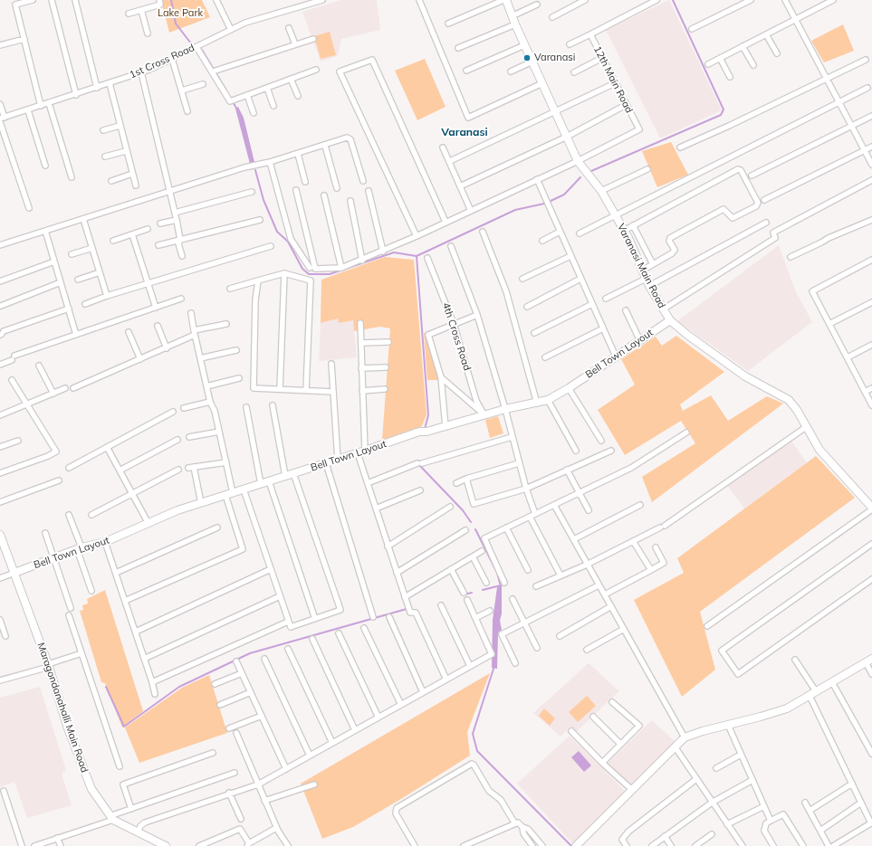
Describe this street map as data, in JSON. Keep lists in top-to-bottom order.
{
  "streets": {
    "street": [
      "1st Cross Road",
      "12th Main Road",
      "Varanasi Main Road",
      "4th Cross Road",
      "Bell Town Layout",
      "Maragondanahalli Main Road"
    ]
  },
  "crossings": [
    ["12th Main Road", "Varanasi Main Road"],
    ["Varanasi Main Road", "Bell Town Layout"],
    ["4th Cross Road", "Bell Town Layout"],
    ["Bell Town Layout", "Maragondanahalli Main Road"]
  ],
  "districts": ["Varanasi"],
  "parks": ["Lake Park"],
  "places": ["Varanasi"]
}
